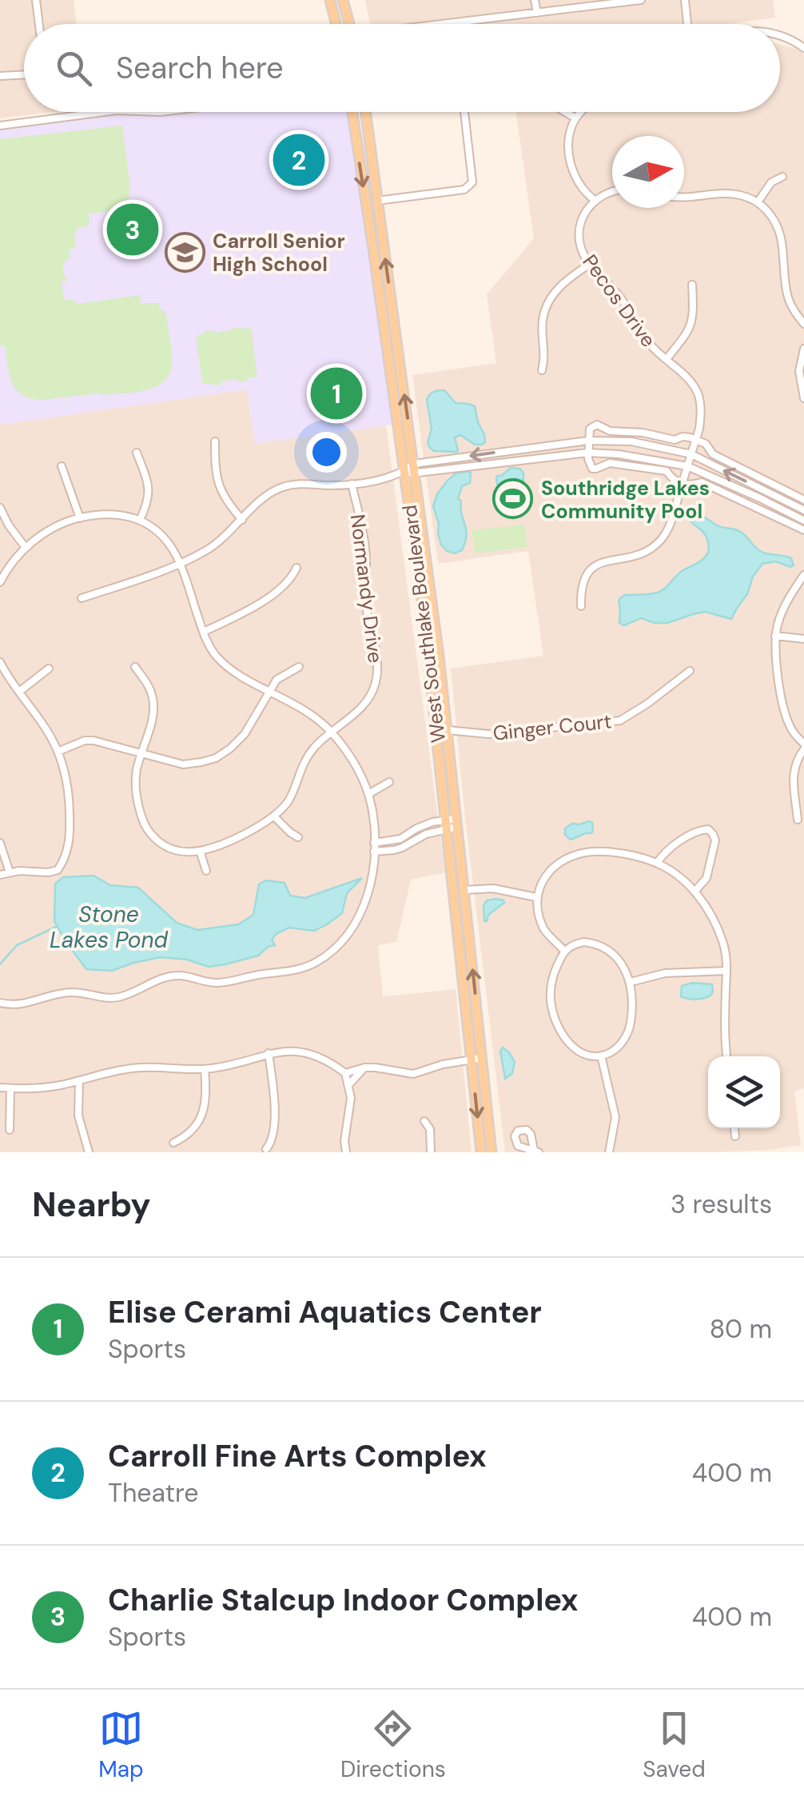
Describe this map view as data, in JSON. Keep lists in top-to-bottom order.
{
  "streets": {
    "main road": ["West Southlake Boulevard"],
    "street": ["Pecos Drive", "Normandy Drive", "Ginger Court"]
  },
  "crossings": [
    ["West Southlake Boulevard", "Ginger Court"]
  ],
  "water": ["Stone Lakes Pond"],
  "places": {
    "school or university": ["Carroll Senior High School"],
    "sports": ["Southridge Lakes Community Pool"]
  },
  "north": "right",
  "page": {
    "search": "Search here",
    "pins": ["2", "3", "1"],
    "heading": ["Nearby", "3 results"],
    "list": [
      {
        "mark": "1",
        "name": "Elise Cerami Aquatics Center",
        "note": "Sports",
        "value": "80 m"
      },
      {
        "mark": "2",
        "name": "Carroll Fine Arts Complex",
        "note": "Theatre",
        "value": "400 m"
      },
      {
        "mark": "3",
        "name": "Charlie Stalcup Indoor Complex",
        "note": "Sports",
        "value": "400 m"
      }
    ],
    "nav": ["Map", "Directions", "Saved"]
  }
}
